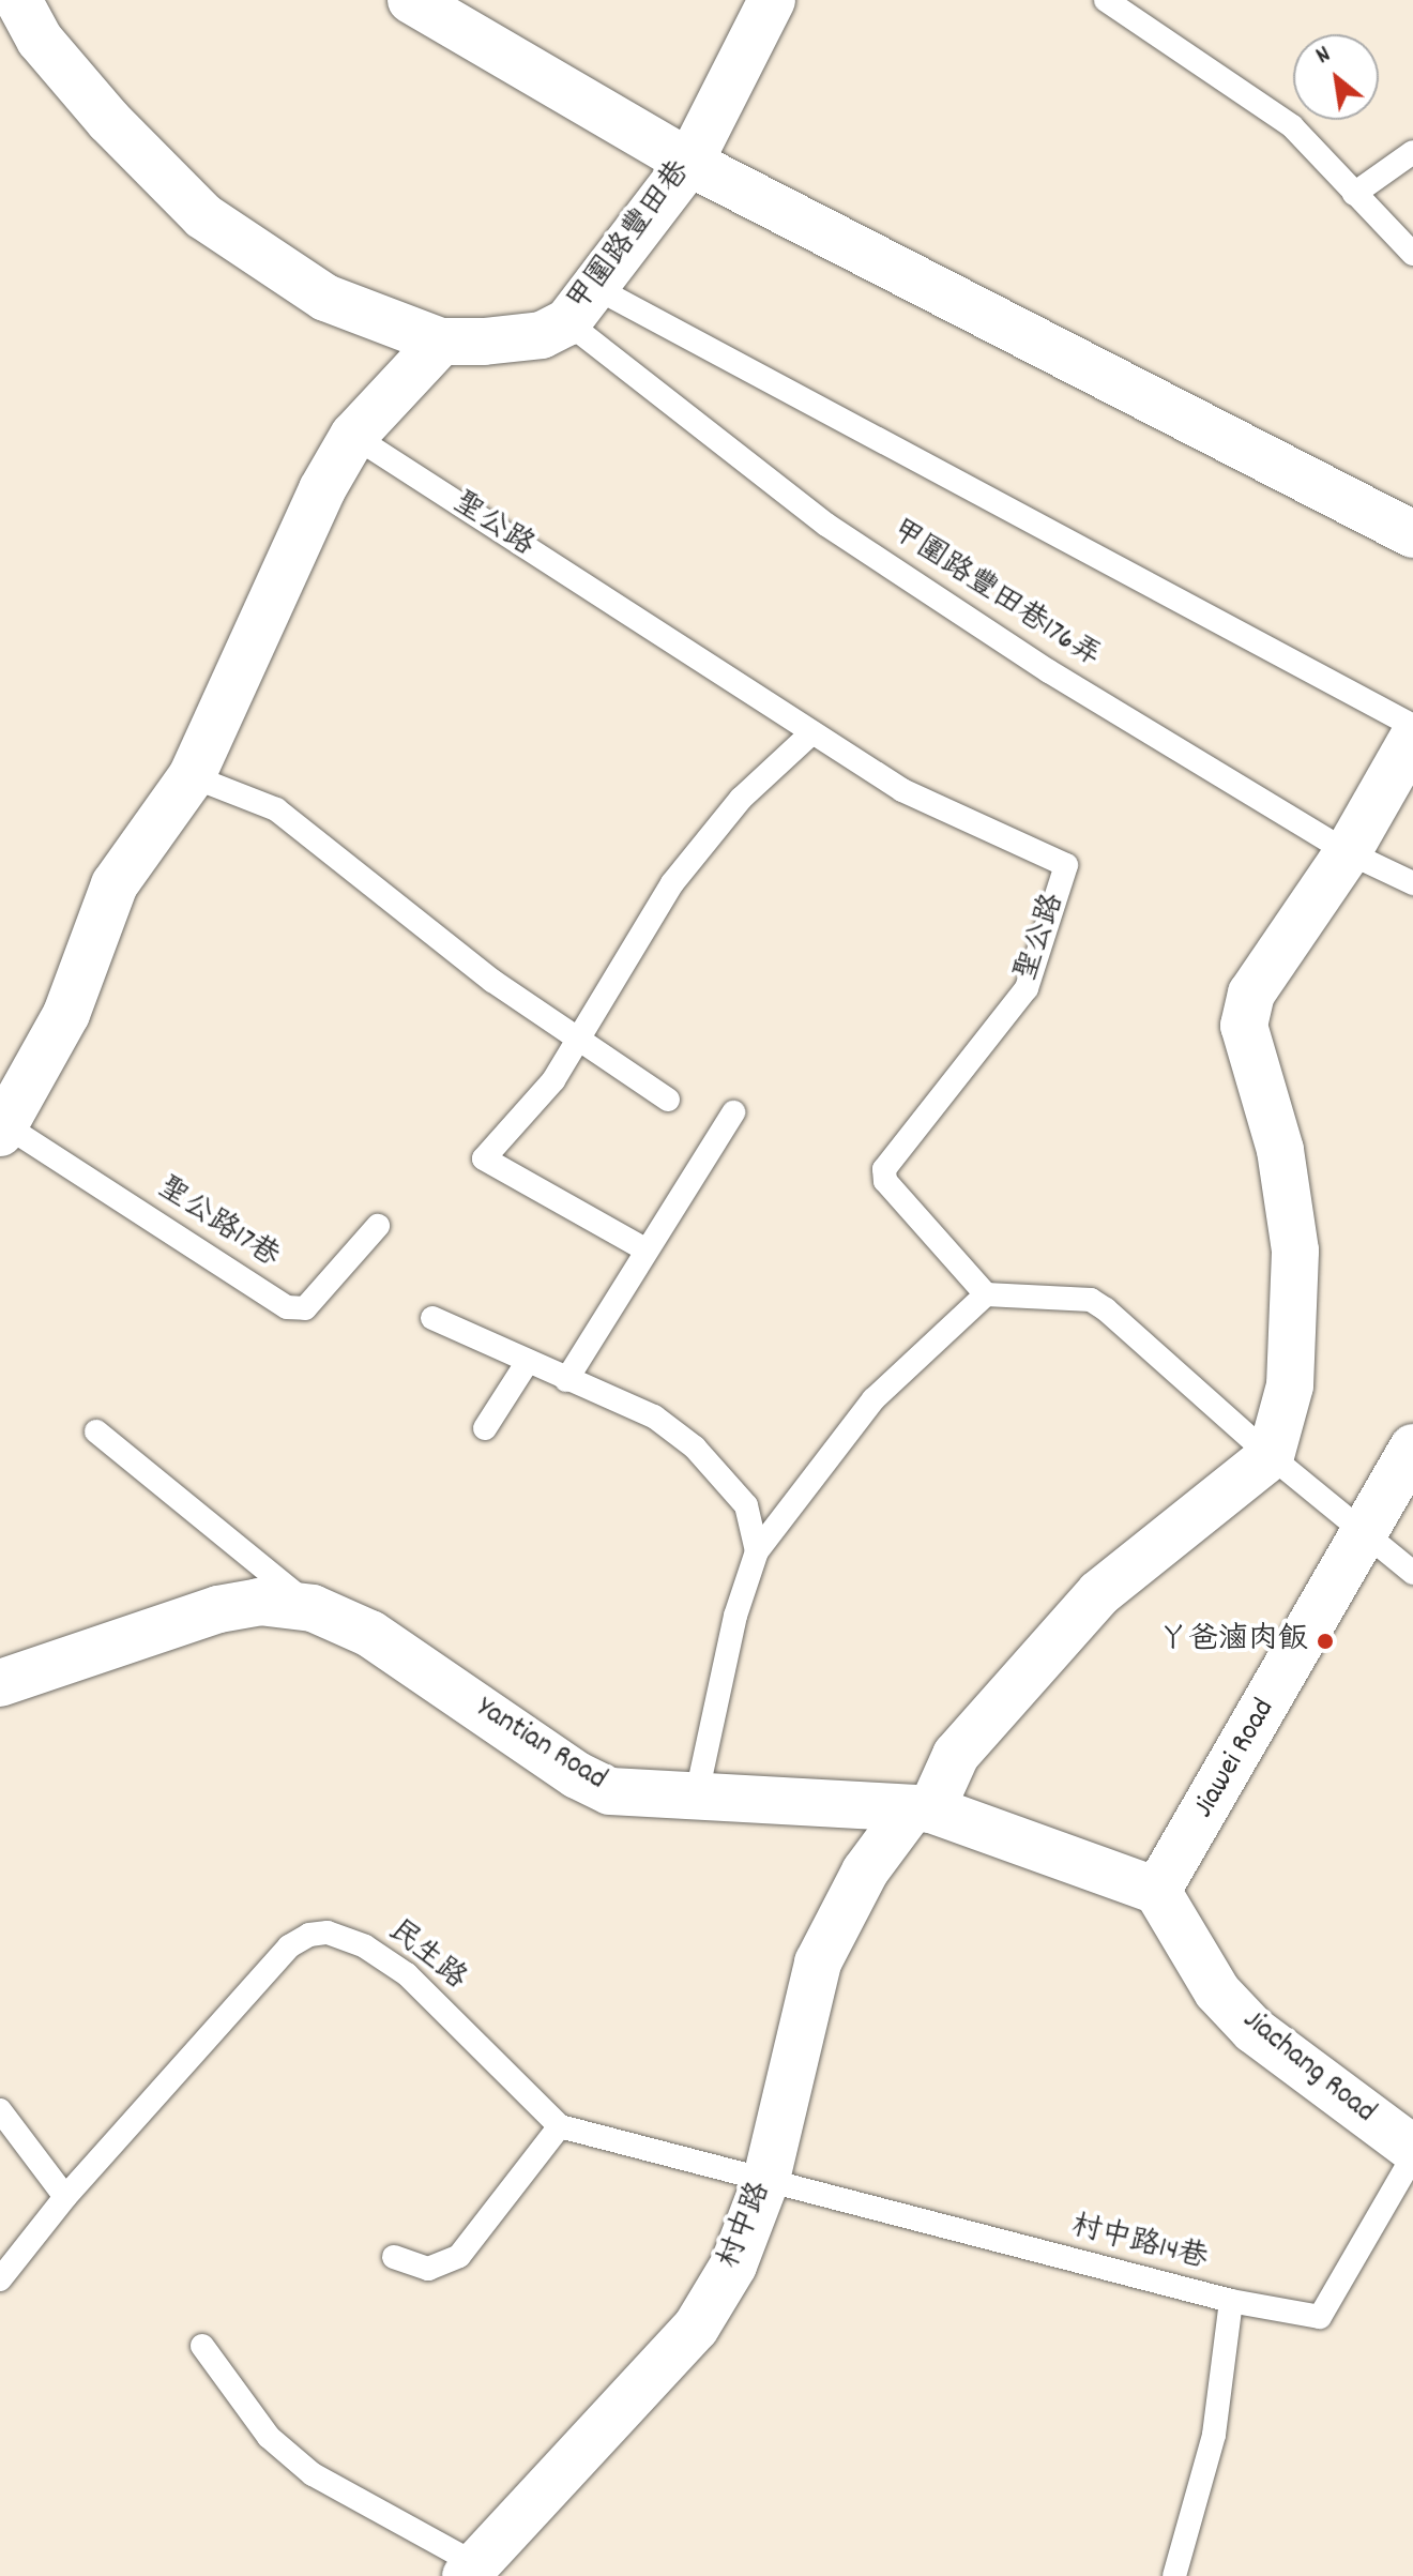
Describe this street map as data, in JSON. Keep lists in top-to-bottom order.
{
  "streets": {
    "street": [
      "甲圍路豐田巷",
      "Yantian Road",
      "Jiawei Road",
      "Jiachang Road",
      "村中路"
    ],
    "lane": [
      "聖公路",
      "甲圍路豐田巷176弄",
      "聖公路17巷",
      "民生路",
      "村中路14巷"
    ]
  },
  "crossings": [
    ["甲圍路豐田巷", "甲圍路豐田巷176弄"],
    ["Yantian Road", "Jiawei Road"],
    ["Yantian Road", "Jiachang Road"],
    ["Yantian Road", "村中路"],
    ["Jiawei Road", "Jiachang Road"],
    ["民生路", "村中路"],
    ["民生路", "村中路14巷"],
    ["村中路", "村中路14巷"]
  ],
  "places": ["ㄚ爸滷肉飯"],
  "north": "top left"
}
